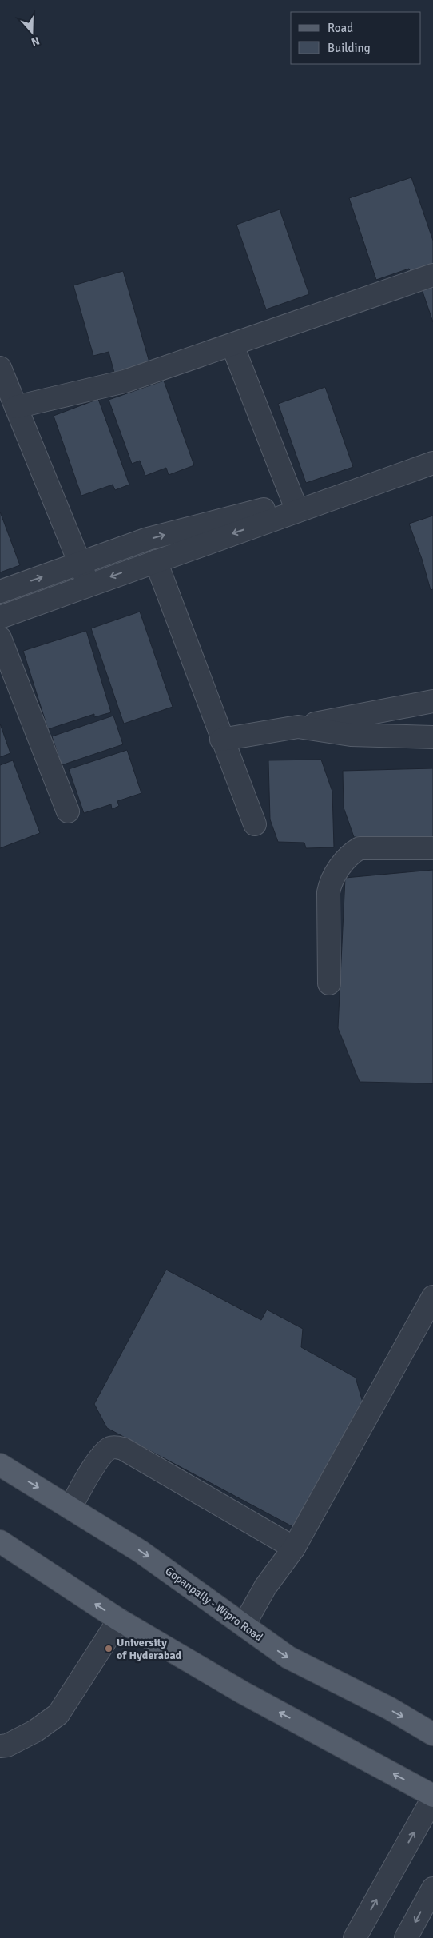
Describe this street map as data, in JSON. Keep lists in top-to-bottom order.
{
  "streets": {
    "main road": ["Gopanpally - Wipro Road"]
  },
  "places": ["University of Hyderabad"],
  "legend": ["Road", "Building"],
  "north": "bottom"
}
